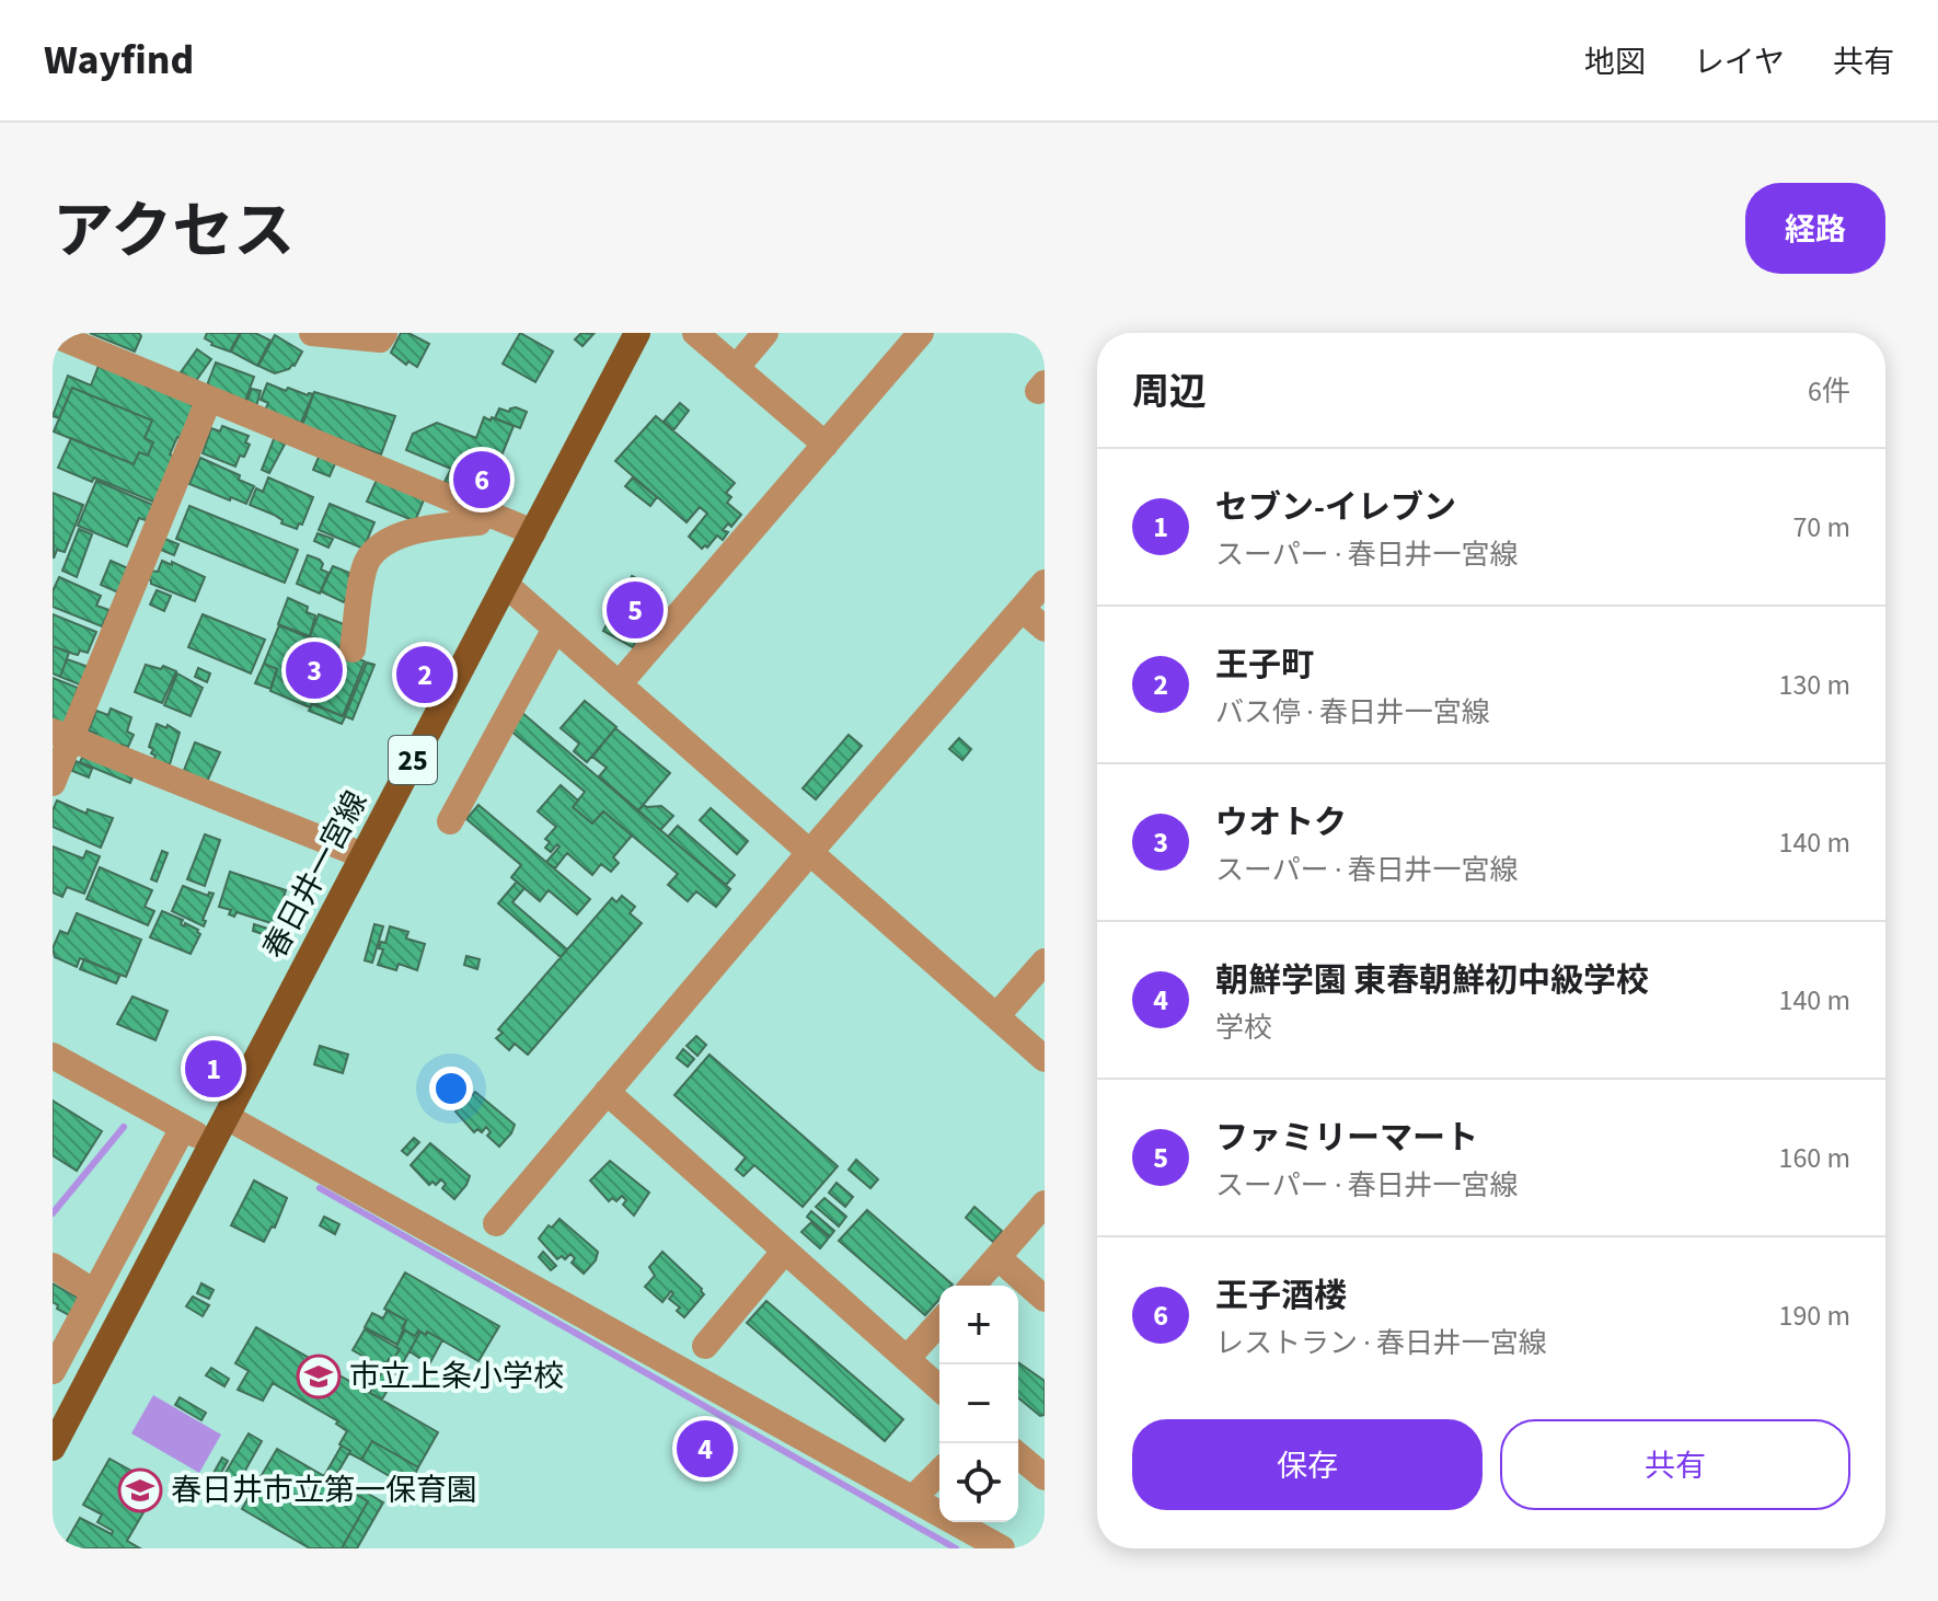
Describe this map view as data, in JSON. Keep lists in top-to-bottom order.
{
  "streets": {
    "main road": ["25", "春日井一宮線"]
  },
  "places": {
    "school or university": ["市立上条小学校", "春日井市立第一保育園"]
  },
  "page": {
    "header": "Wayfind",
    "nav": ["地図", "レイヤ", "共有"],
    "title": "アクセス",
    "buttons": [
      "経路",
      ["保存", "共有"]
    ],
    "heading": ["周辺", "6件"],
    "pins": [
      "6",
      "5",
      "3",
      "2",
      "1",
      "4"
    ],
    "list": [
      {
        "mark": "1",
        "name": "セブン-イレブン",
        "note": "スーパー · 春日井一宮線",
        "value": "70 m"
      },
      {
        "mark": "2",
        "name": "王子町",
        "note": "バス停 · 春日井一宮線",
        "value": "130 m"
      },
      {
        "mark": "3",
        "name": "ウオトク",
        "note": "スーパー · 春日井一宮線",
        "value": "140 m"
      },
      {
        "mark": "4",
        "name": "朝鮮学園 東春朝鮮初中級学校",
        "note": "学校",
        "value": "140 m"
      },
      {
        "mark": "5",
        "name": "ファミリーマート",
        "note": "スーパー · 春日井一宮線",
        "value": "160 m"
      },
      {
        "mark": "6",
        "name": "王子酒楼",
        "note": "レストラン · 春日井一宮線",
        "value": "190 m"
      }
    ],
    "map_buttons": ["+", "−"]
  }
}
